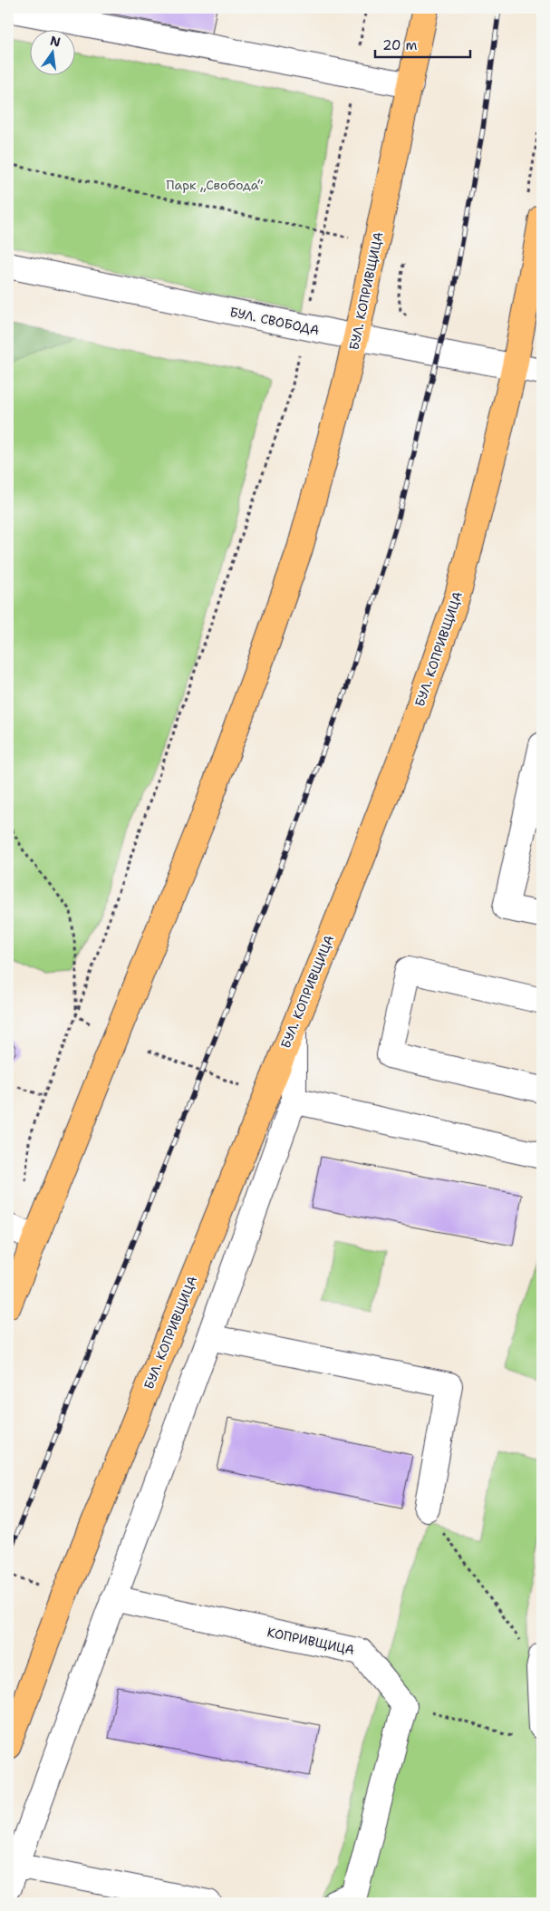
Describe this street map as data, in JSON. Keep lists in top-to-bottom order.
{
  "streets": {
    "main road": ["БУЛ. КОПРИВЩИЦА"],
    "street": ["БУЛ. СВОБОДА", "КОПРИВЩИЦА"]
  },
  "crossings": [
    ["БУЛ. КОПРИВЩИЦА", "БУЛ. СВОБОДА"]
  ],
  "parks": ["Парк „Свобода“"],
  "scale_bar": "20 m",
  "north": "top"
}
